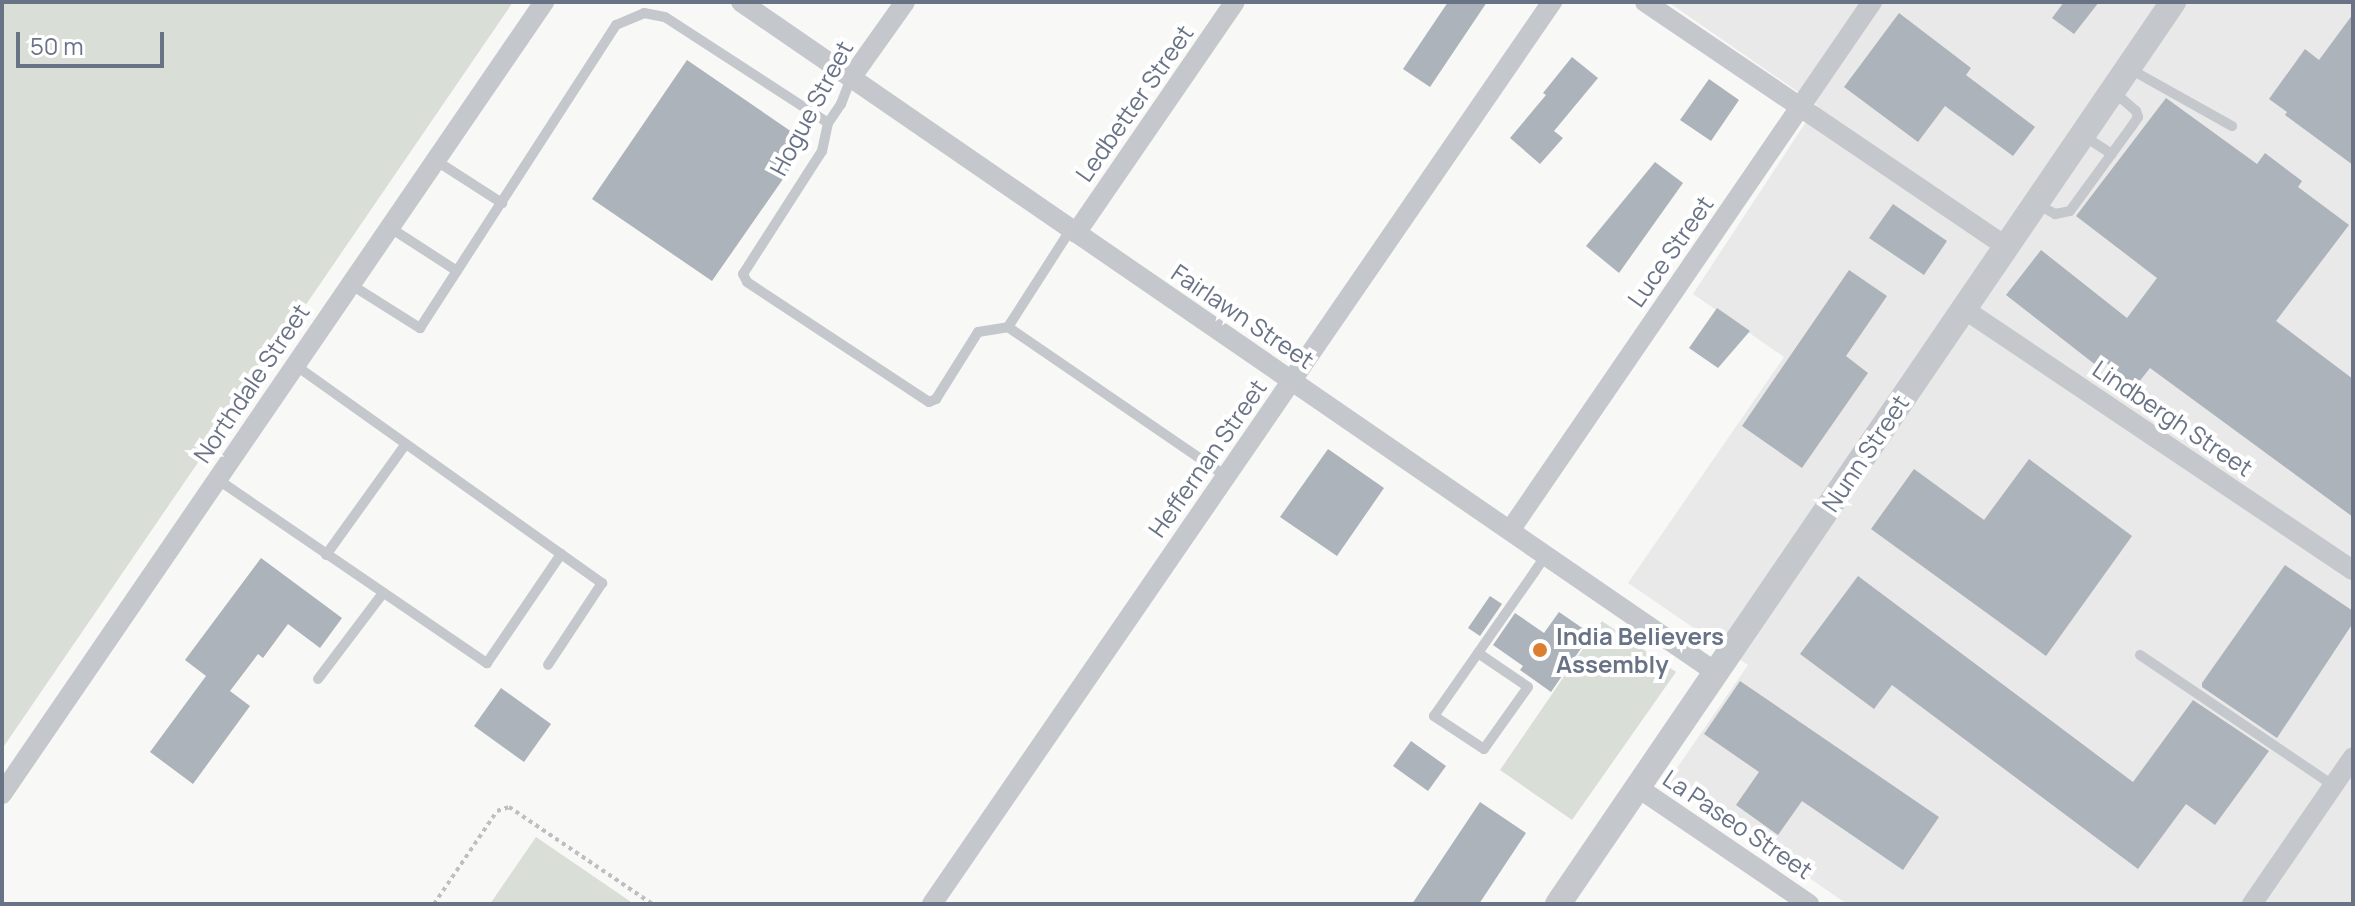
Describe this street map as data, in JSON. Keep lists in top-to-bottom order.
{
  "streets": {
    "street": [
      "Ledbetter Street",
      "Hogue Street",
      "Luce Street",
      "Fairlawn Street",
      "Northdale Street",
      "Lindbergh Street",
      "Nunn Street",
      "Heffernan Street",
      "La Paseo Street"
    ]
  },
  "crossings": [
    ["Ledbetter Street", "Fairlawn Street"],
    ["Hogue Street", "Fairlawn Street"],
    ["Luce Street", "Fairlawn Street"],
    ["Fairlawn Street", "Nunn Street"],
    ["Fairlawn Street", "Heffernan Street"],
    ["Lindbergh Street", "Nunn Street"],
    ["Nunn Street", "La Paseo Street"]
  ],
  "places": ["India Believers Assembly"],
  "scale_bar": "50 m"
}
